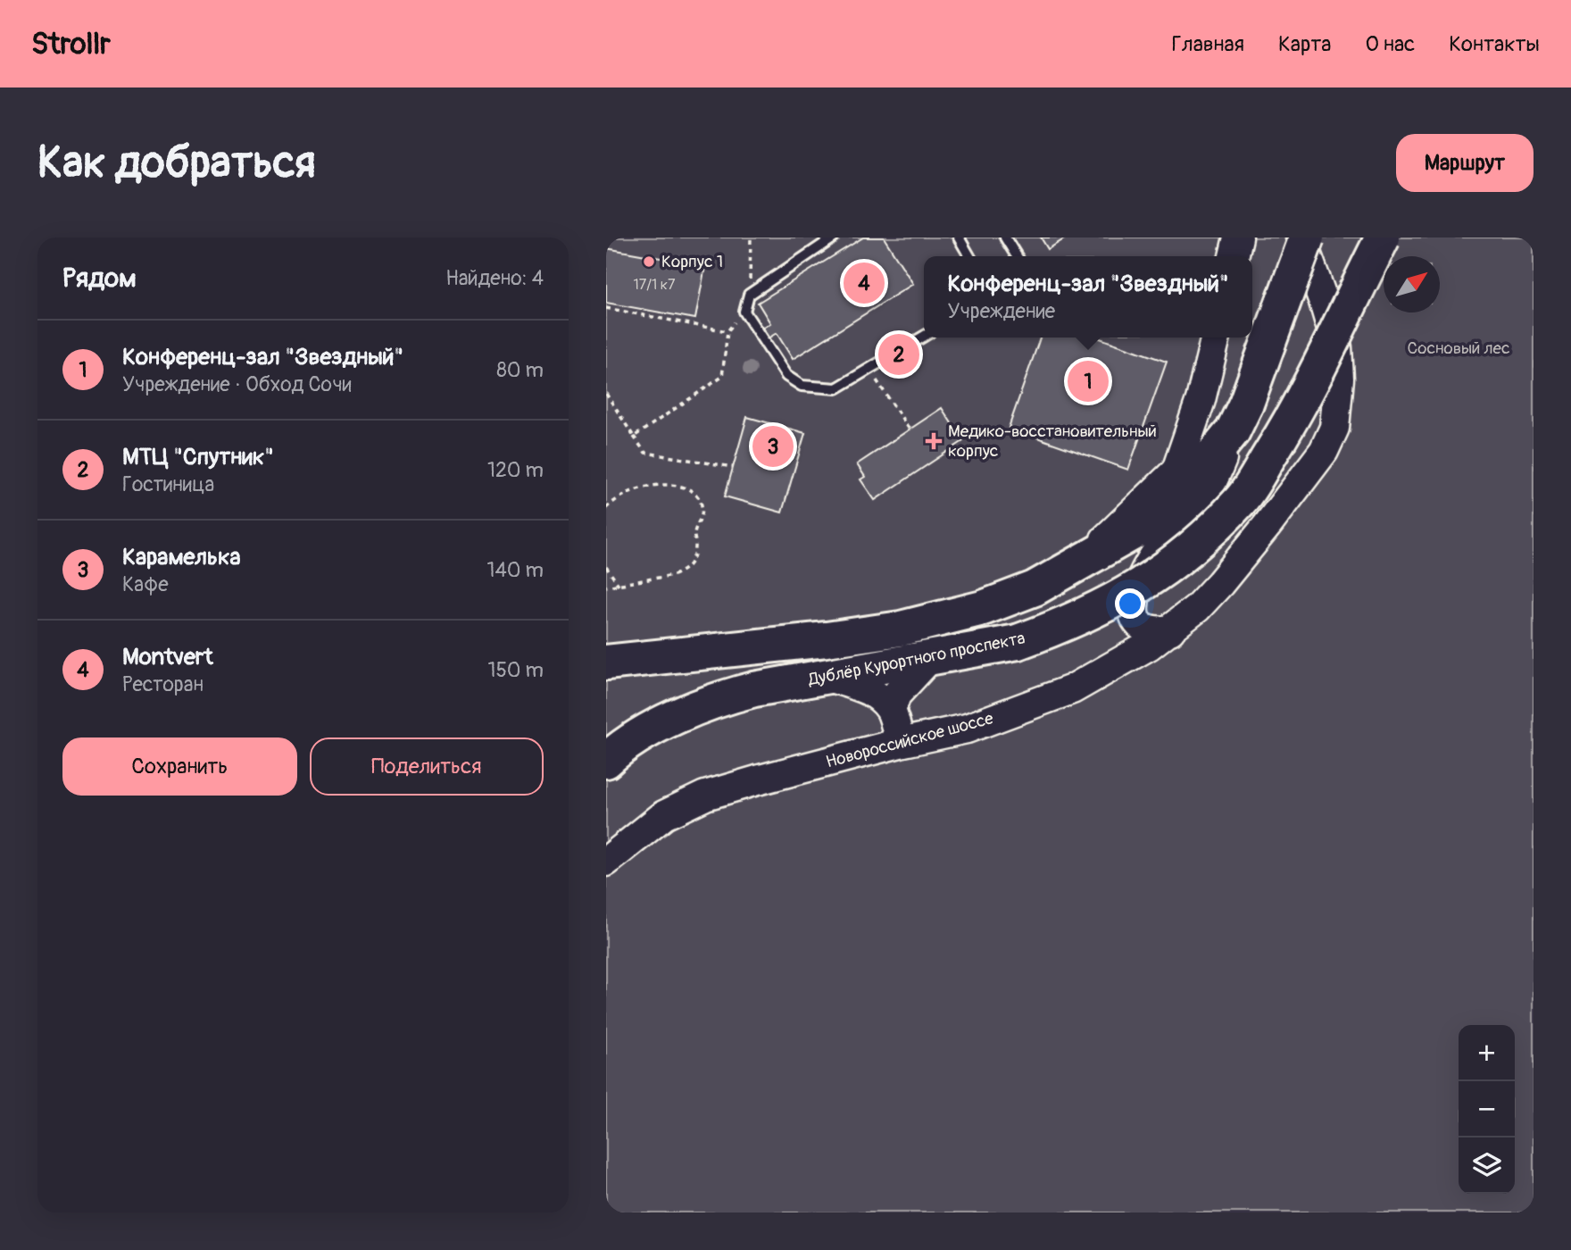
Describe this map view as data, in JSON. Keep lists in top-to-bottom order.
{
  "streets": {
    "highway": ["Дублёр Курортного проспекта"],
    "street": ["Новороссийское шоссе"]
  },
  "parks": ["Сосновый лес"],
  "places": {
    "other": ["Корпус 1"],
    "health": ["Медико-восстановительный корпус"]
  },
  "house_numbers": ["17/1 к7"],
  "north": "top right",
  "page": {
    "header": "Strollr",
    "nav": [
      "Главная",
      "Карта",
      "О нас",
      "Контакты"
    ],
    "buttons": [
      "Маршрут",
      ["Сохранить", "Поделиться"]
    ],
    "title": "Как добраться",
    "heading": ["Рядом", "Найдено: 4"],
    "popup": ["Конференц-зал \"Звездный\"", "Учреждение"],
    "pins": [
      "4",
      "2",
      "1",
      "3"
    ],
    "list": [
      {
        "mark": "1",
        "name": "Конференц-зал \"Звездный\"",
        "note": "Учреждение · Обход Сочи",
        "value": "80 m"
      },
      {
        "mark": "2",
        "name": "МТЦ \"Спутник\"",
        "note": "Гостиница",
        "value": "120 m"
      },
      {
        "mark": "3",
        "name": "Карамелька",
        "note": "Кафе",
        "value": "140 m"
      },
      {
        "mark": "4",
        "name": "Montvert",
        "note": "Ресторан",
        "value": "150 m"
      }
    ],
    "map_buttons": ["+", "−"]
  }
}
